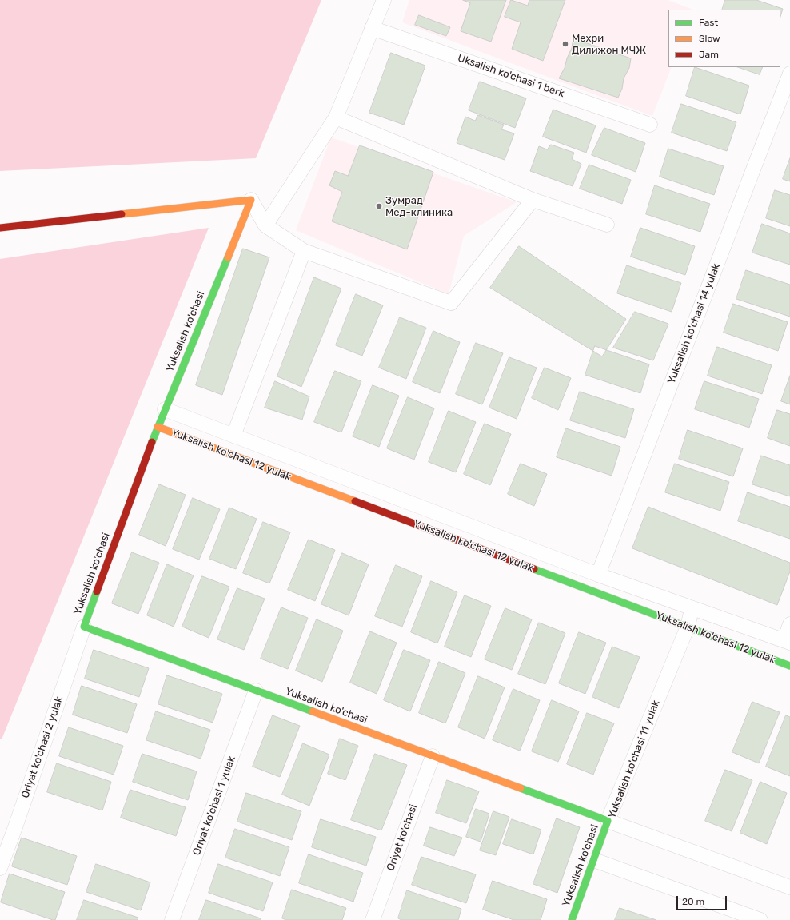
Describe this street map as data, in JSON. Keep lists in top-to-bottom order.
{
  "streets": {
    "street": [
      "Uksalish ko'chasi 1 berk",
      "Yuksalish ko'chasi 14 yulak",
      "Yuksalish ko'chasi",
      "Yuksalish ko'chasi 12 yulak",
      "Oriyat ko'chasi 2 yulak",
      "Yuksalish ko'chasi 11 yulak",
      "Oriyat ko'chasi 1 yulak",
      "Oriyat ko'chasi"
    ]
  },
  "crossings": [
    ["Yuksalish ko'chasi 14 yulak", "Yuksalish ko'chasi 12 yulak"],
    ["Yuksalish ko'chasi", "Yuksalish ko'chasi 12 yulak"],
    ["Yuksalish ko'chasi", "Oriyat ko'chasi 2 yulak"],
    ["Yuksalish ko'chasi", "Yuksalish ko'chasi 11 yulak"],
    ["Yuksalish ko'chasi", "Oriyat ko'chasi 1 yulak"],
    ["Yuksalish ko'chasi", "Oriyat ko'chasi"],
    ["Yuksalish ko'chasi 12 yulak", "Yuksalish ko'chasi 11 yulak"]
  ],
  "places": ["Мехри Дилижон МЧЖ", "Зумрад Мед-клиника"],
  "legend": ["Fast", "Slow", "Jam"],
  "scale_bar": "20 m"
}
